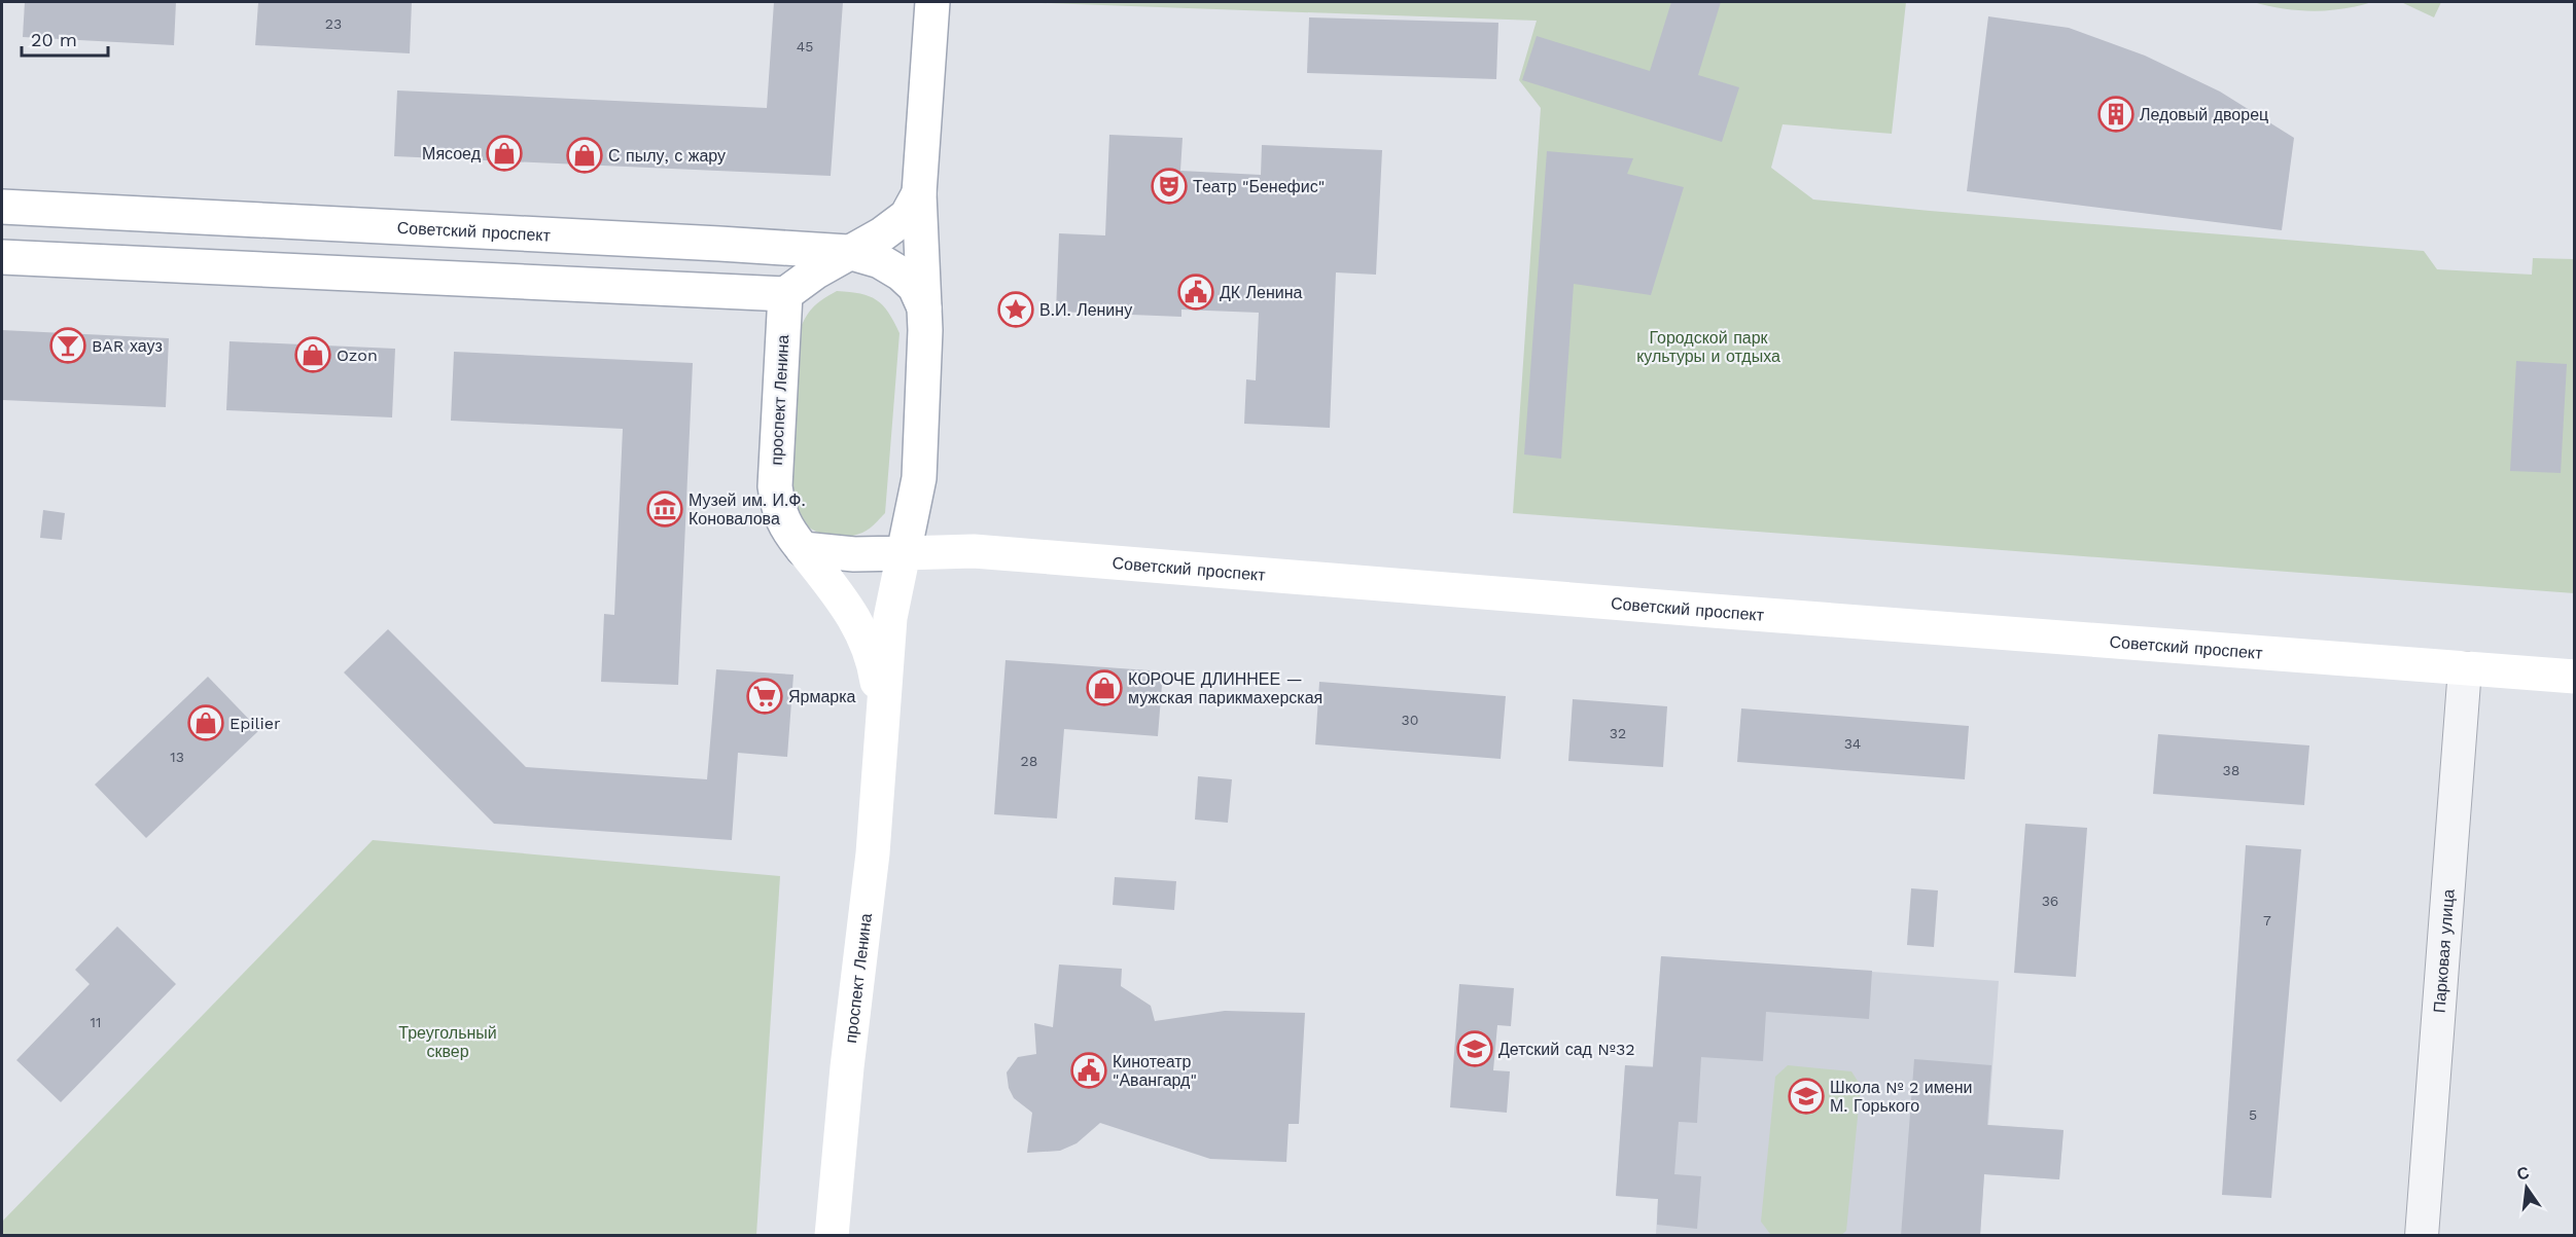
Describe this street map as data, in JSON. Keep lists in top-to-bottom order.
{
  "streets": {
    "main road": ["Советский проспект", "проспект Ленина"],
    "street": ["Парковая улица"]
  },
  "crossings": [
    ["Советский проспект", "проспект Ленина"],
    ["Советский проспект", "Парковая улица"]
  ],
  "parks": ["Городской парк культуры и отдыха", "Треугольный сквер"],
  "places": {
    "building": ["Ледовый дворец"],
    "shop": [
      "Мясоед",
      "С пылу, с жару",
      "Ozon",
      "КОРОЧЕ ДЛИННЕЕ — мужская парикмахерская",
      "Epilier"
    ],
    "theatre": ["Театр \"Бенефис\""],
    "public building": ["ДК Ленина", "Кинотеатр \"Авангард\""],
    "place": ["В.И. Ленину"],
    "bar": ["BAR хауз"],
    "museum": ["Музей им. И.Ф. Коновалова"],
    "supermarket": ["Ярмарка"],
    "school or university": ["Детский сад №32", "Школа № 2 имени М. Горького"]
  },
  "house_numbers": [
    "23",
    "45",
    "30",
    "32",
    "34",
    "13",
    "28",
    "38",
    "36",
    "7",
    "11",
    "5"
  ],
  "scale_bar": "20 m",
  "north": "top"
}
